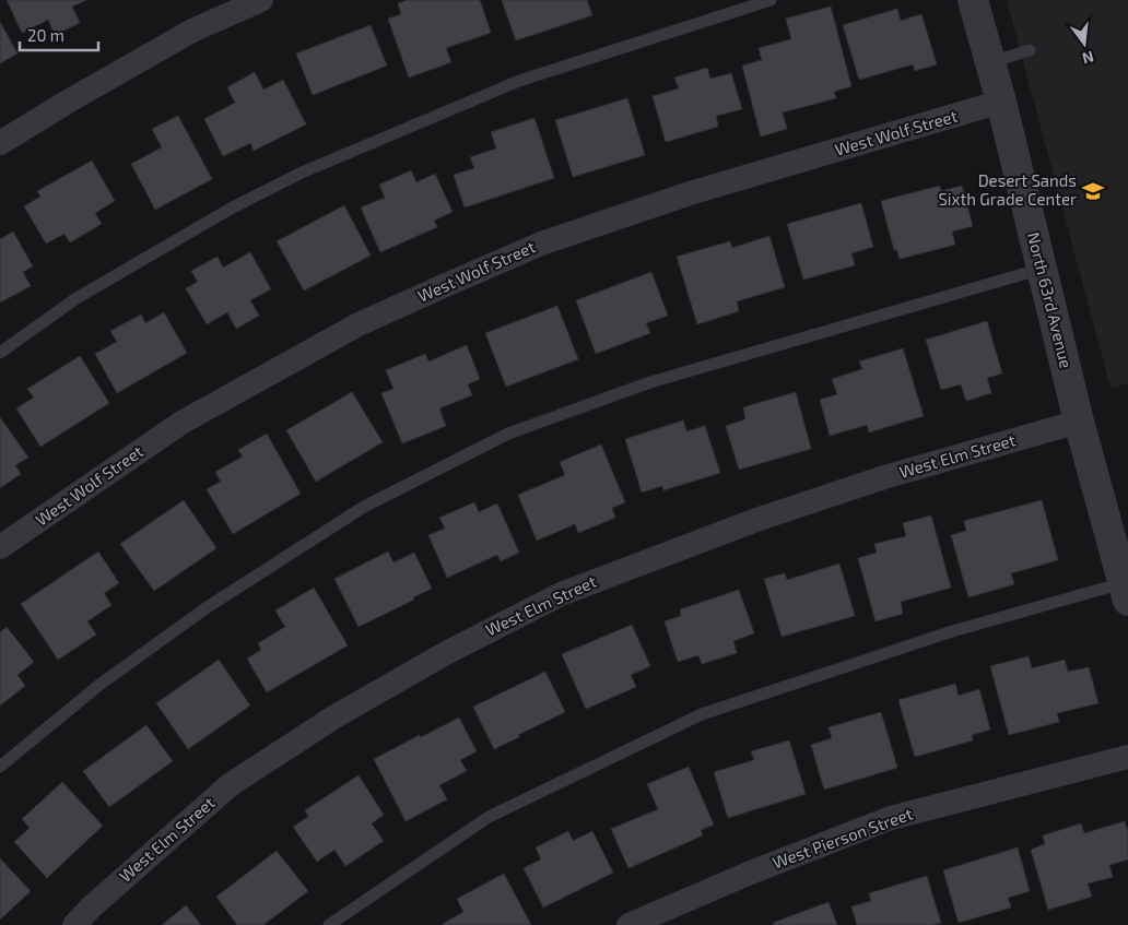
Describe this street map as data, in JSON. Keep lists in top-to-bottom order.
{
  "streets": {
    "street": [
      "West Wolf Street",
      "North 63rd Avenue",
      "West Elm Street",
      "West Pierson Street"
    ]
  },
  "crossings": [
    ["West Wolf Street", "North 63rd Avenue"],
    ["North 63rd Avenue", "West Elm Street"]
  ],
  "places": {
    "school or university": ["Desert Sands Sixth Grade Center"]
  },
  "scale_bar": "20 m",
  "north": "bottom"
}
